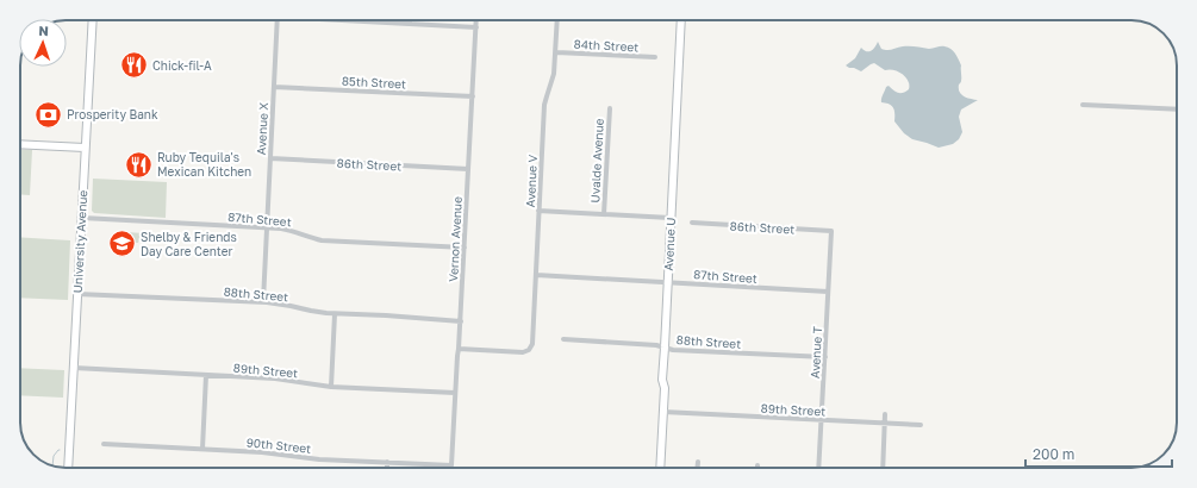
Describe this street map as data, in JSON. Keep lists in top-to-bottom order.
{
  "streets": {
    "street": [
      "84th Street",
      "85th Street",
      "Avenue X",
      "Uvalde Avenue",
      "86th Street",
      "Avenue V",
      "87th Street",
      "Vernon Avenue",
      "University Avenue",
      "Avenue U",
      "88th Street",
      "Avenue T",
      "89th Street",
      "90th Street"
    ]
  },
  "crossings": [
    ["84th Street", "Avenue V"],
    ["85th Street", "Avenue X"],
    ["85th Street", "Vernon Avenue"],
    ["Avenue X", "86th Street"],
    ["Avenue X", "87th Street"],
    ["Avenue X", "88th Street"],
    ["86th Street", "Vernon Avenue"],
    ["86th Street", "Avenue T"],
    ["Avenue V", "87th Street"],
    ["Avenue V", "Vernon Avenue"],
    ["87th Street", "Vernon Avenue"],
    ["87th Street", "University Avenue"],
    ["87th Street", "Avenue U"],
    ["87th Street", "Avenue T"],
    ["Vernon Avenue", "88th Street"],
    ["Vernon Avenue", "89th Street"],
    ["Vernon Avenue", "90th Street"],
    ["University Avenue", "88th Street"],
    ["University Avenue", "89th Street"],
    ["Avenue U", "88th Street"],
    ["Avenue U", "89th Street"],
    ["88th Street", "Avenue T"],
    ["Avenue T", "89th Street"]
  ],
  "places": {
    "restaurant": ["Chick-fil-A", "Ruby Tequila's Mexican Kitchen"],
    "bank": ["Prosperity Bank"],
    "school or university": ["Shelby & Friends Day Care Center"]
  },
  "scale_bar": "200 m",
  "north": "top"
}
